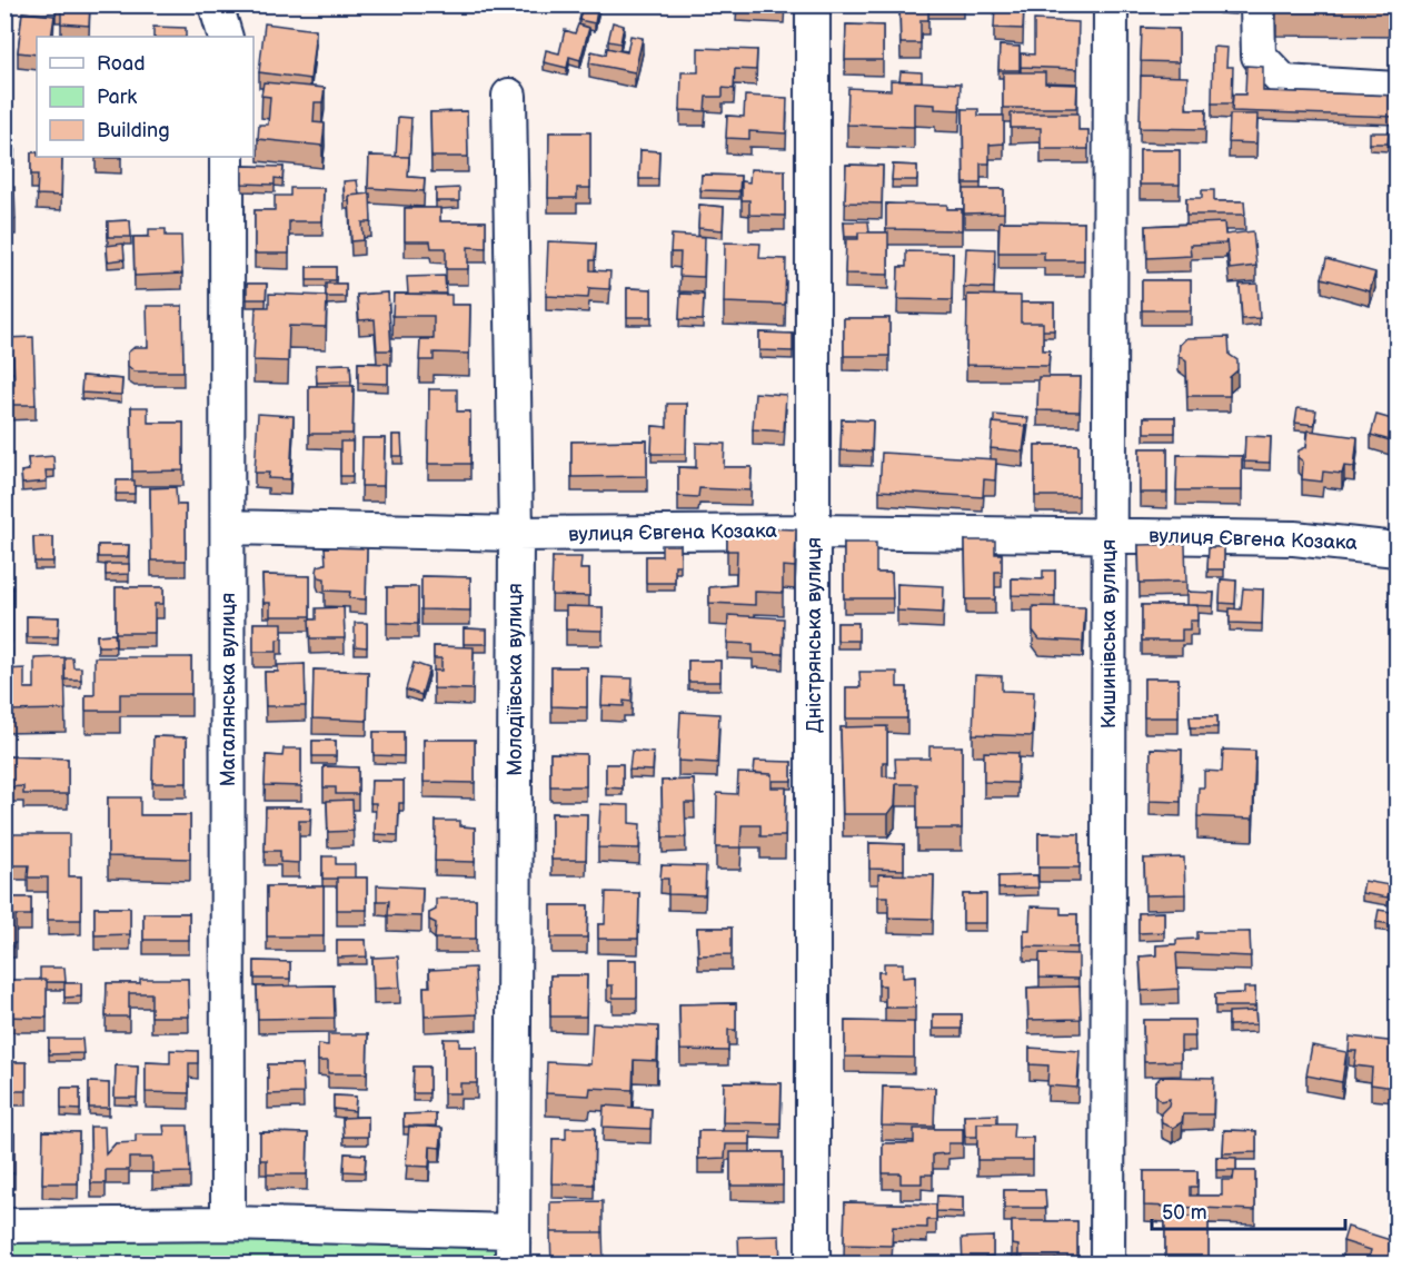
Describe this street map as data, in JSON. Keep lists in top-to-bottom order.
{
  "streets": {
    "street": [
      "вулиця Євгена Козака",
      "Кишинівська вулиця",
      "Дністрянська вулиця",
      "Молодіївська вулиця",
      "Магалянська вулиця"
    ]
  },
  "crossings": [
    ["вулиця Євгена Козака", "Кишинівська вулиця"],
    ["вулиця Євгена Козака", "Дністрянська вулиця"],
    ["вулиця Євгена Козака", "Молодіївська вулиця"],
    ["вулиця Євгена Козака", "Магалянська вулиця"]
  ],
  "legend": ["Road", "Park", "Building"],
  "scale_bar": "50 m"
}
